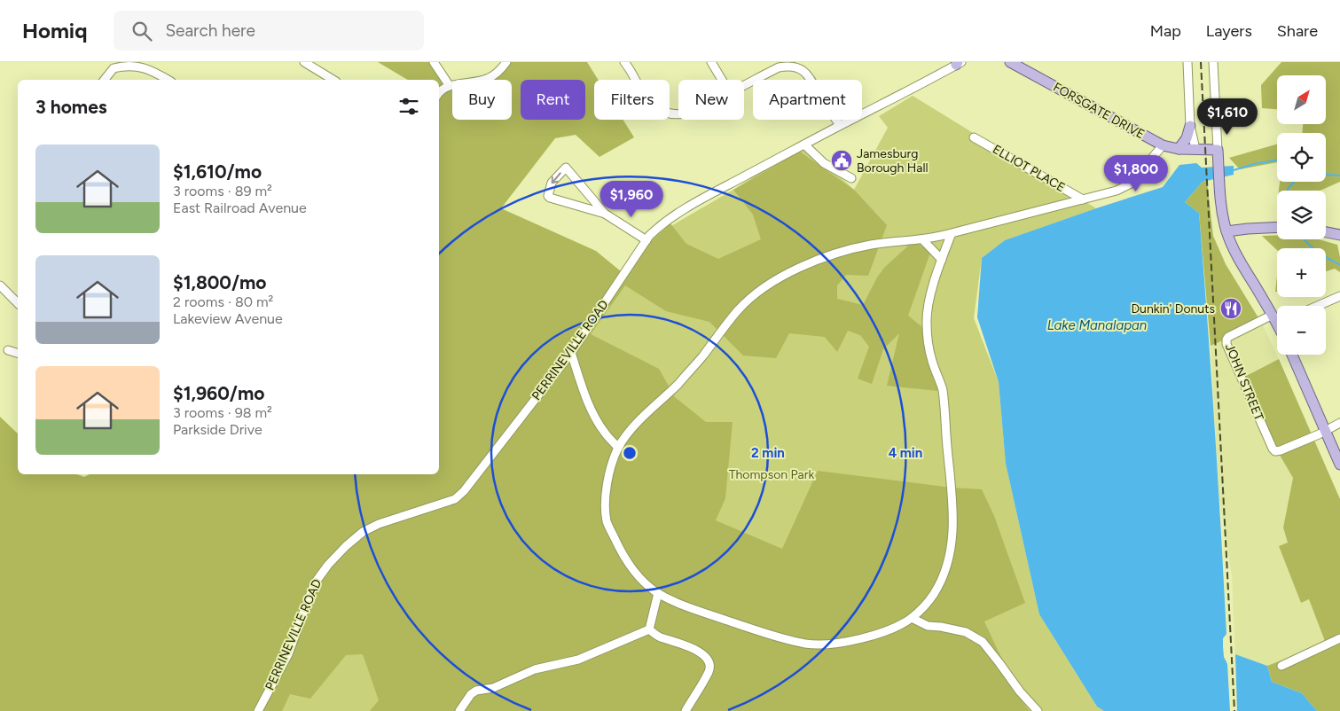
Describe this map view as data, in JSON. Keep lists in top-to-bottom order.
{
  "streets": {
    "main road": ["FORSGATE DRIVE"],
    "street": ["ELLIOT PLACE", "PERRINEVILLE ROAD", "JOHN STREET"]
  },
  "water": ["Lake Manalapan"],
  "parks": ["Thompson Park"],
  "places": {
    "public building": ["Jamesburg Borough Hall"],
    "restaurant": ["Dunkin' Donuts"]
  },
  "north": "top right",
  "page": {
    "header": "Homiq",
    "search": "Search here",
    "nav": ["Map", "Layers", "Share"],
    "map_buttons": ["+", "−"],
    "chip": [
      "Buy",
      "Rent",
      "Filters",
      "New",
      "Apartment"
    ],
    "heading": "3 homes",
    "price": ["$1,610", "$1,800", "$1,960"],
    "list": [
      {
        "name": "$1,610/mo",
        "note": "3 rooms · 89 m² · East Railroad Avenue"
      },
      {
        "name": "$1,800/mo",
        "note": "2 rooms · 80 m² · Lakeview Avenue"
      },
      {
        "name": "$1,960/mo",
        "note": "3 rooms · 98 m² · Parkside Drive"
      }
    ]
  },
  "rings": ["2 min", "4 min"]
}
